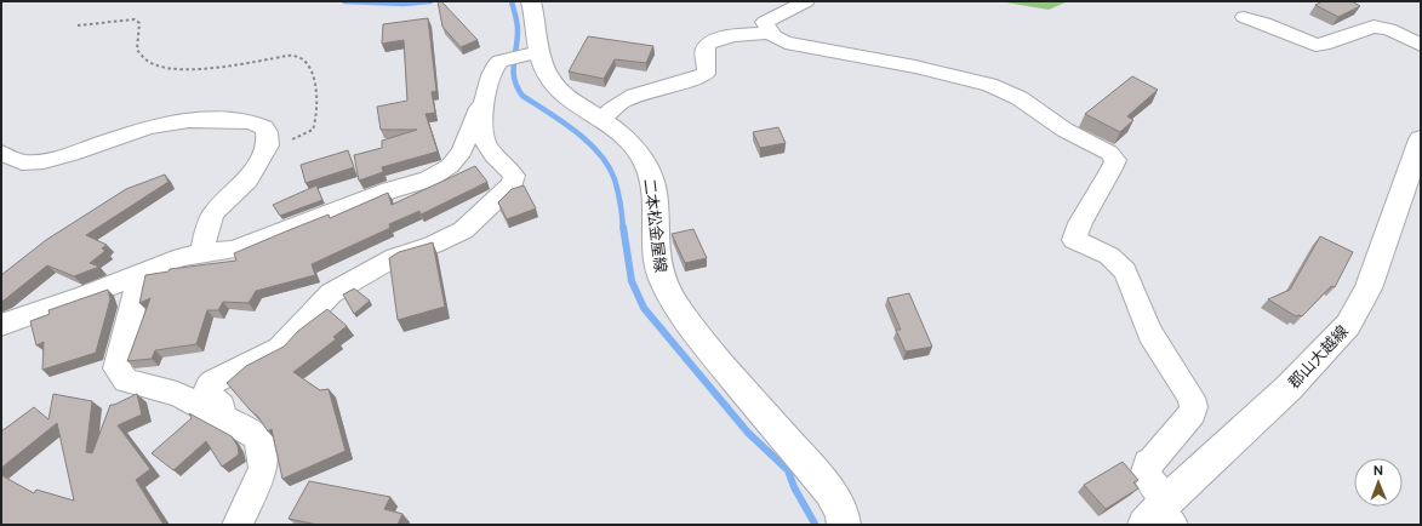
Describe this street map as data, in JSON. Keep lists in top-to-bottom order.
{
  "streets": {
    "main road": ["二本松金屋線", "郡山大越線"]
  },
  "north": "top"
}
